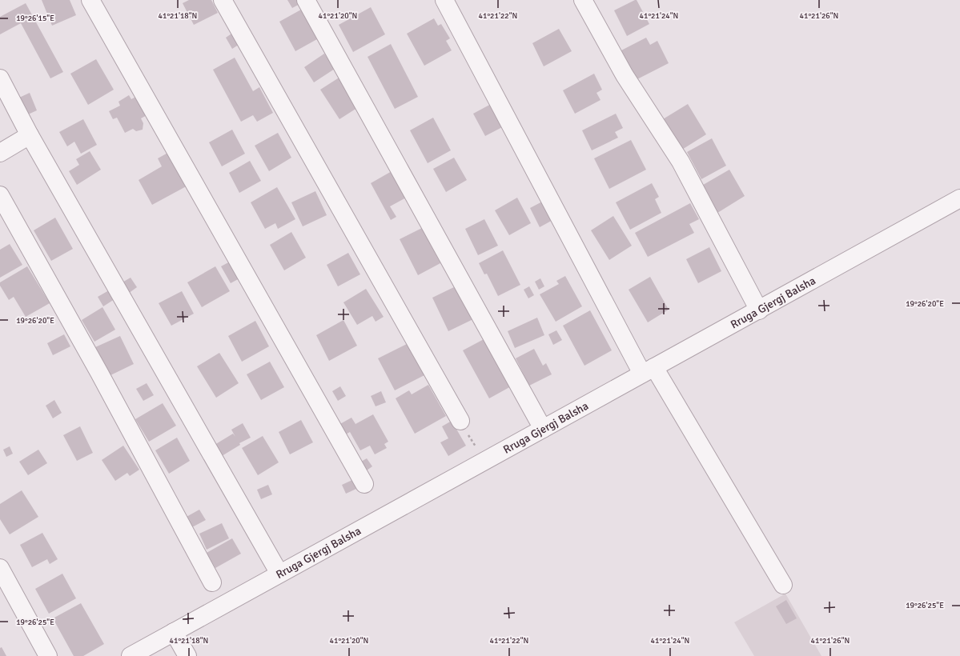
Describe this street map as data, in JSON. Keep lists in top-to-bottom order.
{
  "streets": {
    "street": ["Rruga Gjergj Balsha"]
  },
  "coordinates": [
    "41°21'18\"N",
    "41°21'20\"N",
    "41°21'22\"N",
    "41°21'24\"N",
    "41°21'26\"N",
    "19°26'15\"E",
    "19°26'20\"E",
    "19°26'25\"E"
  ]
}
